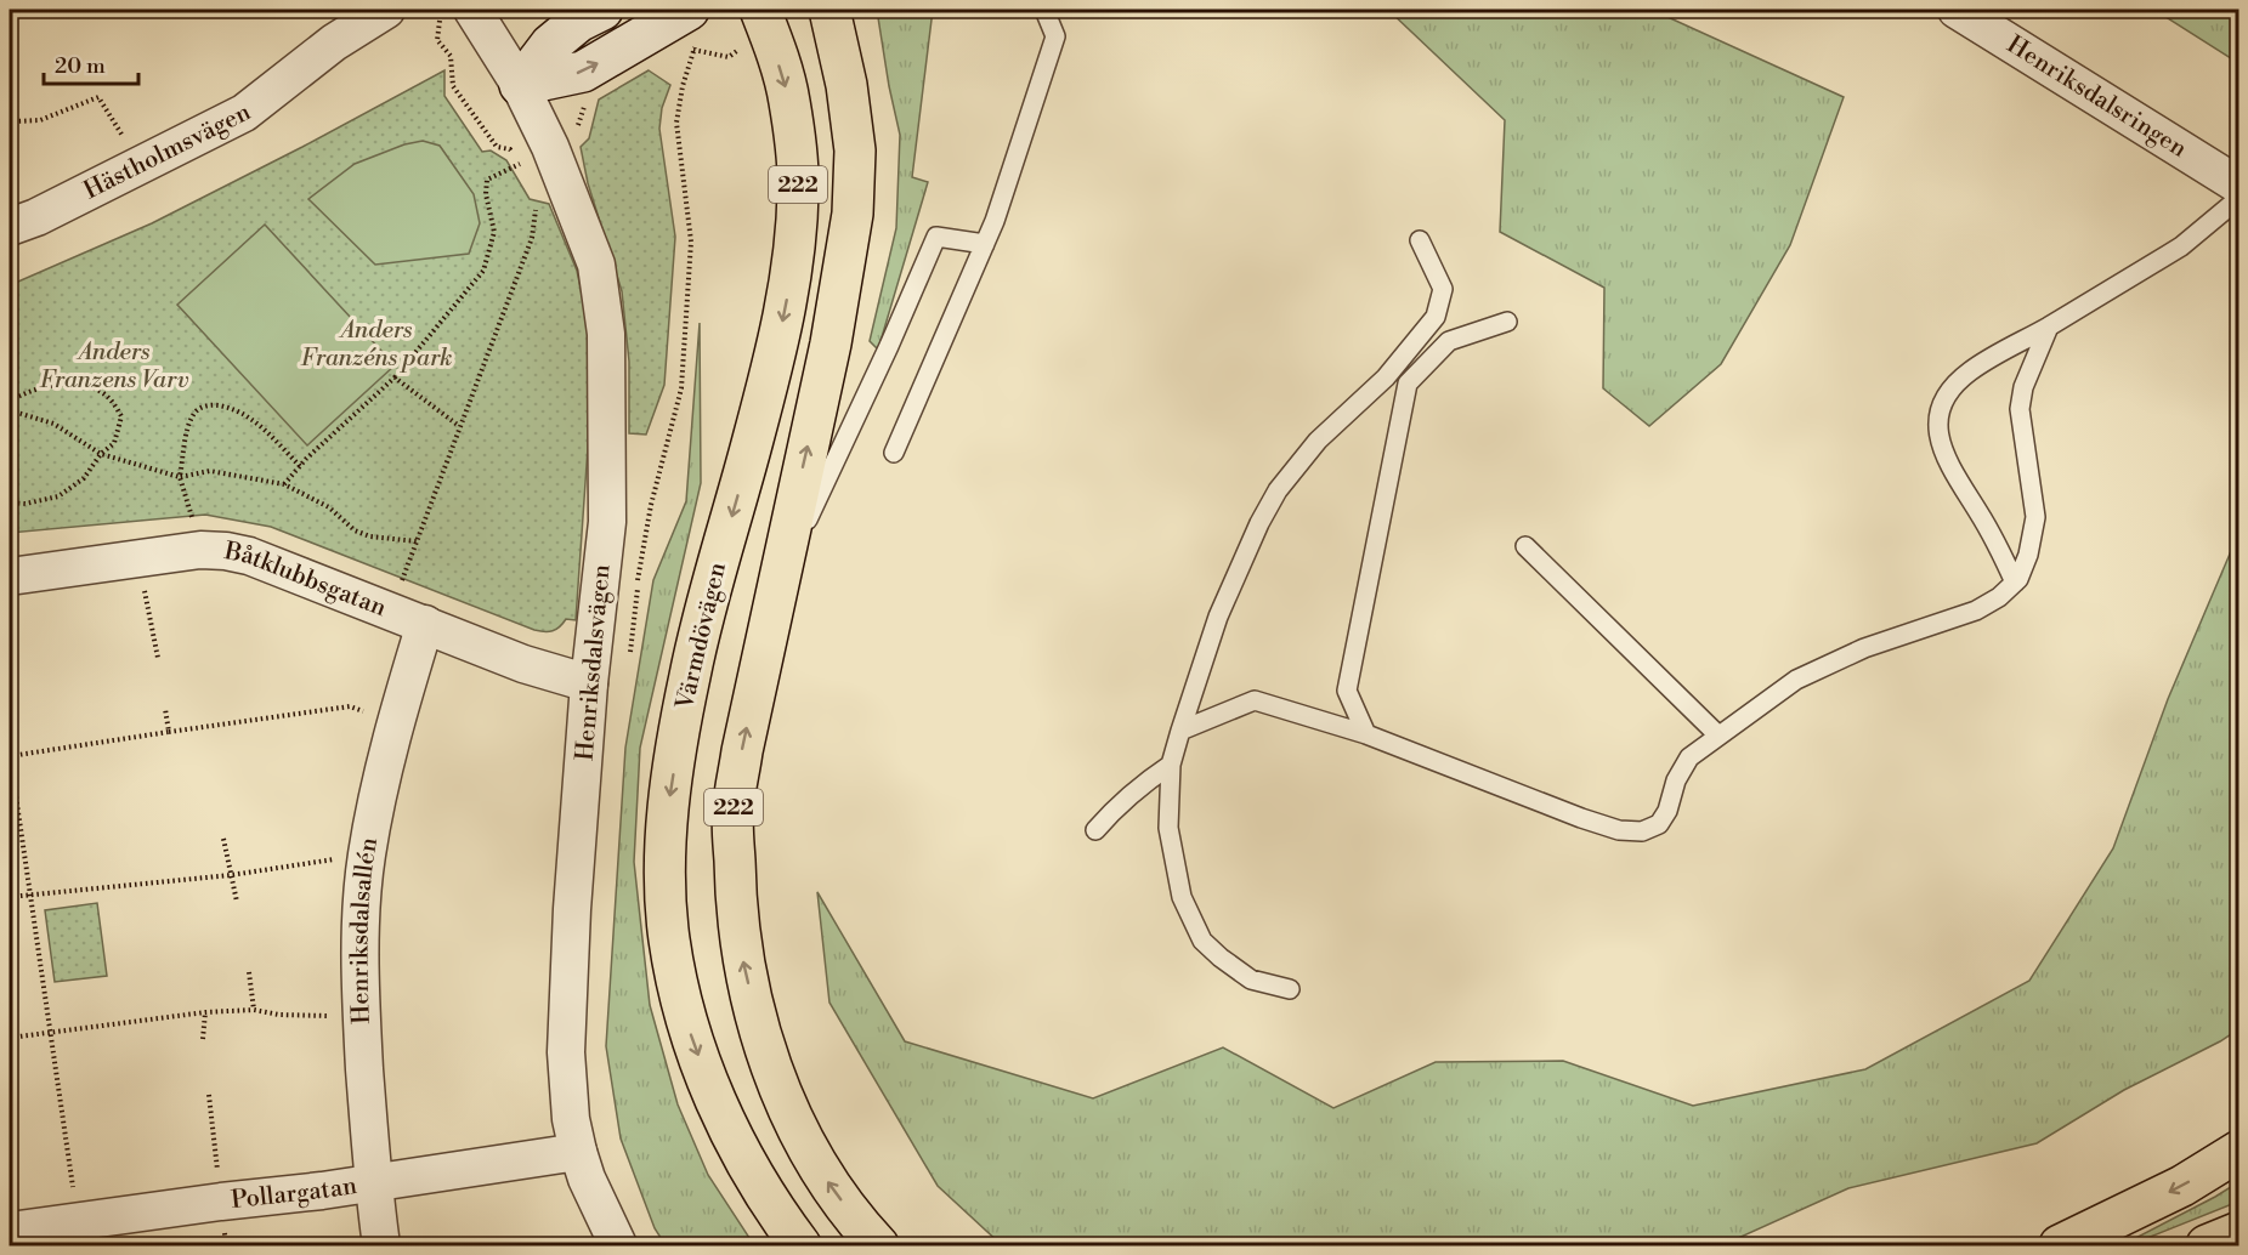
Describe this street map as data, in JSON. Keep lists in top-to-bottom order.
{
  "streets": {
    "main road": ["222", "Värmdövägen"],
    "street": [
      "Henriksdalsringen",
      "Hästholmsvägen",
      "Båtklubbsgatan",
      "Henriksdalsvägen",
      "Henriksdalsallén",
      "Pollargatan"
    ]
  },
  "crossings": [
    ["Båtklubbsgatan", "Henriksdalsvägen"],
    ["Båtklubbsgatan", "Henriksdalsallén"],
    ["Henriksdalsvägen", "Pollargatan"],
    ["Henriksdalsallén", "Pollargatan"]
  ],
  "parks": ["Anders Franzéns park", "Anders Franzens Varv"],
  "scale_bar": "20 m"
}
